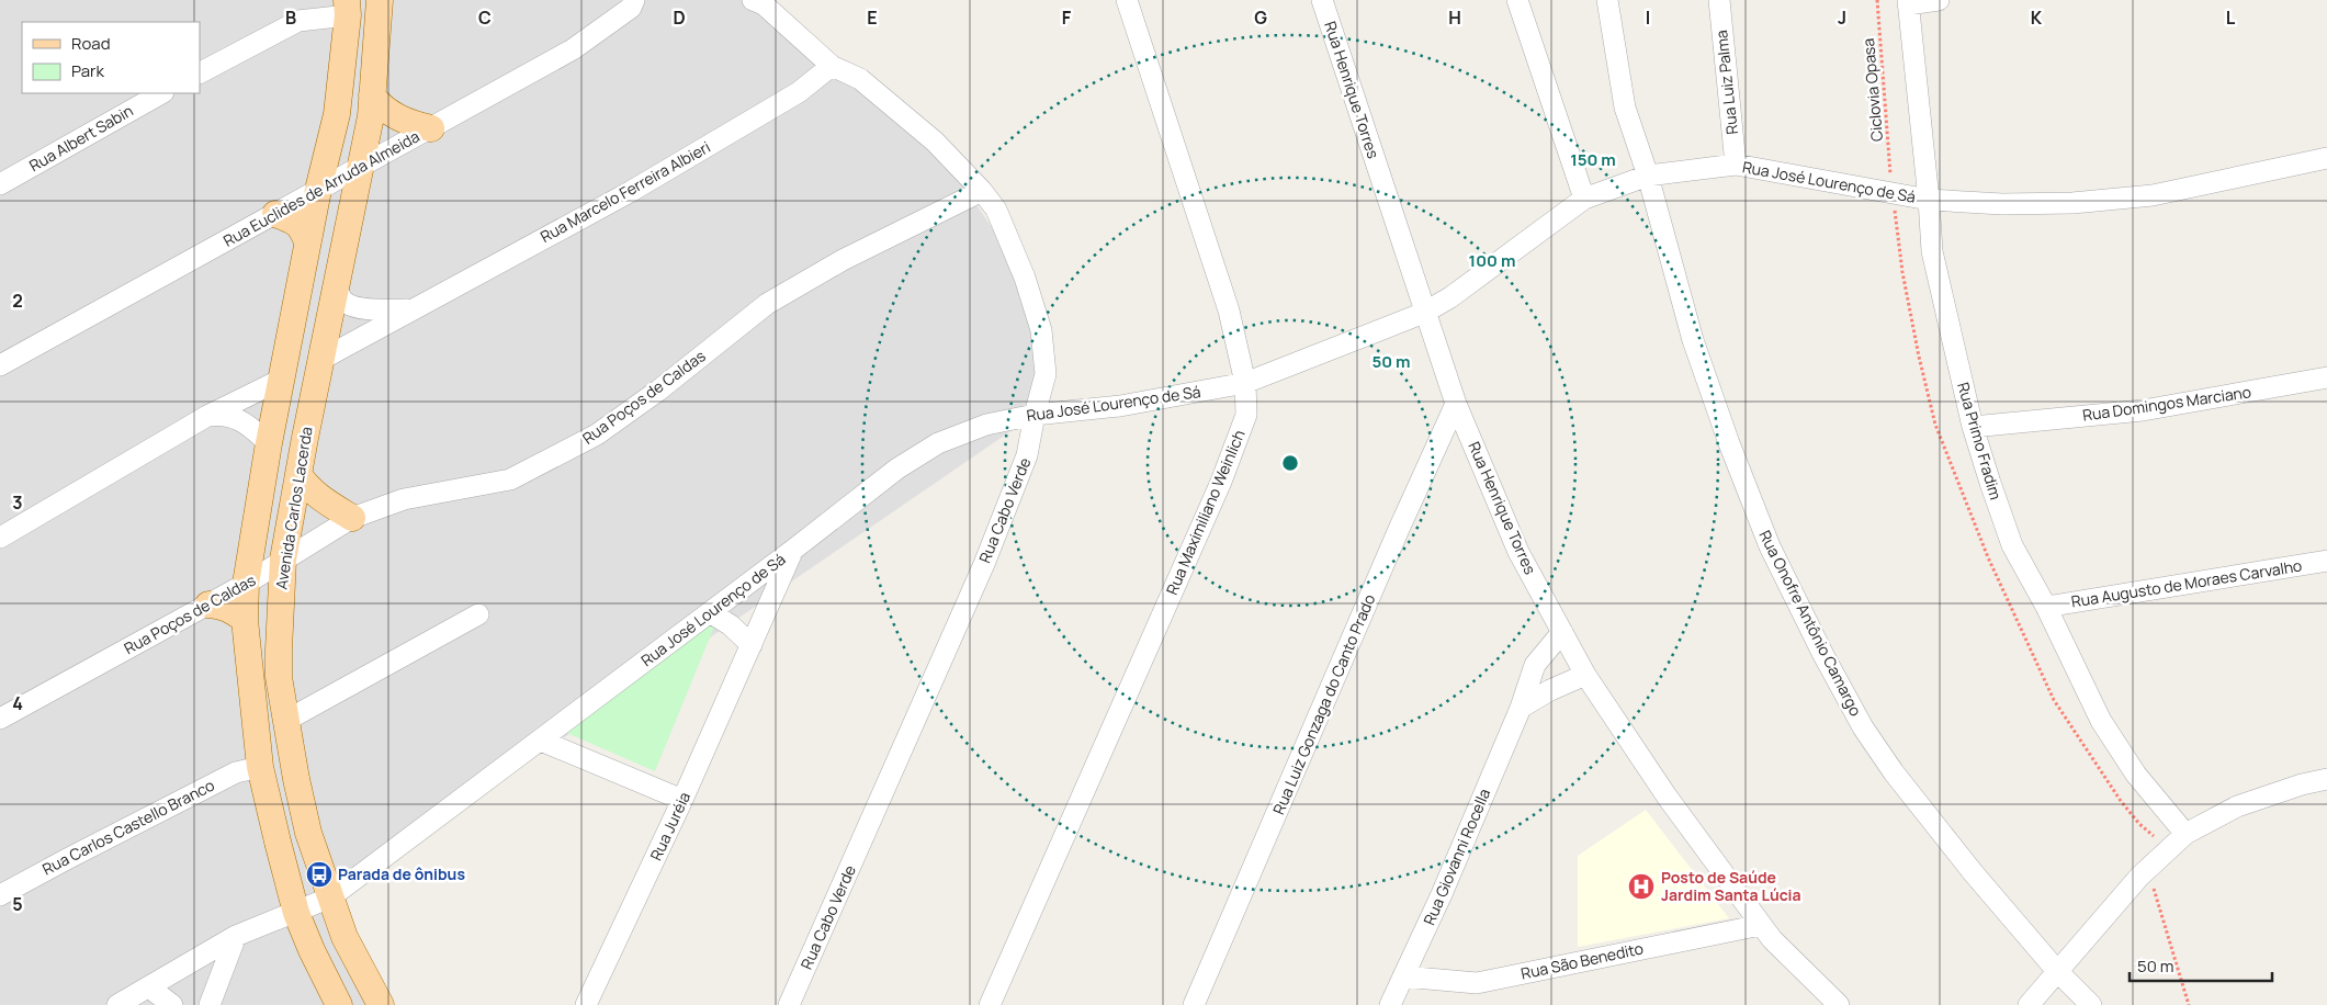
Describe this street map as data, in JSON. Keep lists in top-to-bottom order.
{
  "streets": {
    "main road": ["Avenida Carlos Lacerda"],
    "street": [
      "Rua Luiz Palma",
      "Rua Henrique Torres",
      "Rua Albert Sabin",
      "Rua José Lourenço de Sá",
      "Rua Euclides de Arruda Almeida",
      "Rua Marcelo Ferreira Albieri",
      "Rua Poços de Caldas",
      "Rua Domingos Marciano",
      "Rua Primo Fradim",
      "Rua Cabo Verde",
      "Rua Maximiliano Weinlich",
      "Rua Augusto de Moraes Carvalho",
      "Rua Onofre Antônio Camargo",
      "Rua Luiz Gonzaga do Canto Prado",
      "Rua Juréia",
      "Rua Carlos Castello Branco",
      "Rua Giovanni Rocella",
      "Rua São Benedito"
    ],
    "path": ["Ciclovia Opasa"]
  },
  "crossings": [
    ["Rua Luiz Palma", "Rua José Lourenço de Sá"],
    ["Rua Henrique Torres", "Rua José Lourenço de Sá"],
    ["Rua Henrique Torres", "Rua Luiz Gonzaga do Canto Prado"],
    ["Rua Henrique Torres", "Rua Giovanni Rocella"],
    ["Rua Henrique Torres", "Rua São Benedito"],
    ["Rua José Lourenço de Sá", "Rua Primo Fradim"],
    ["Rua José Lourenço de Sá", "Avenida Carlos Lacerda"],
    ["Rua José Lourenço de Sá", "Rua Cabo Verde"],
    ["Rua José Lourenço de Sá", "Rua Maximiliano Weinlich"],
    ["Rua José Lourenço de Sá", "Rua Onofre Antônio Camargo"],
    ["Rua José Lourenço de Sá", "Rua Juréia"],
    ["Rua Euclides de Arruda Almeida", "Avenida Carlos Lacerda"],
    ["Rua Marcelo Ferreira Albieri", "Avenida Carlos Lacerda"],
    ["Rua Marcelo Ferreira Albieri", "Rua Cabo Verde"],
    ["Rua Poços de Caldas", "Avenida Carlos Lacerda"],
    ["Rua Poços de Caldas", "Rua Cabo Verde"],
    ["Rua Domingos Marciano", "Rua Primo Fradim"],
    ["Rua Primo Fradim", "Rua Augusto de Moraes Carvalho"],
    ["Rua Giovanni Rocella", "Rua São Benedito"]
  ],
  "places": {
    "bus stop": ["Parada de ônibus"],
    "hospital": ["Posto de Saúde Jardim Santa Lúcia"]
  },
  "legend": ["Road", "Park"],
  "scale_bar": "50 m",
  "grid": {
    "columns": [
      "B",
      "C",
      "D",
      "E",
      "F",
      "G",
      "H",
      "I",
      "J",
      "K",
      "L"
    ],
    "rows": [
      "2",
      "3",
      "4",
      "5"
    ]
  },
  "rings": ["150 m", "100 m", "50 m"]
}
